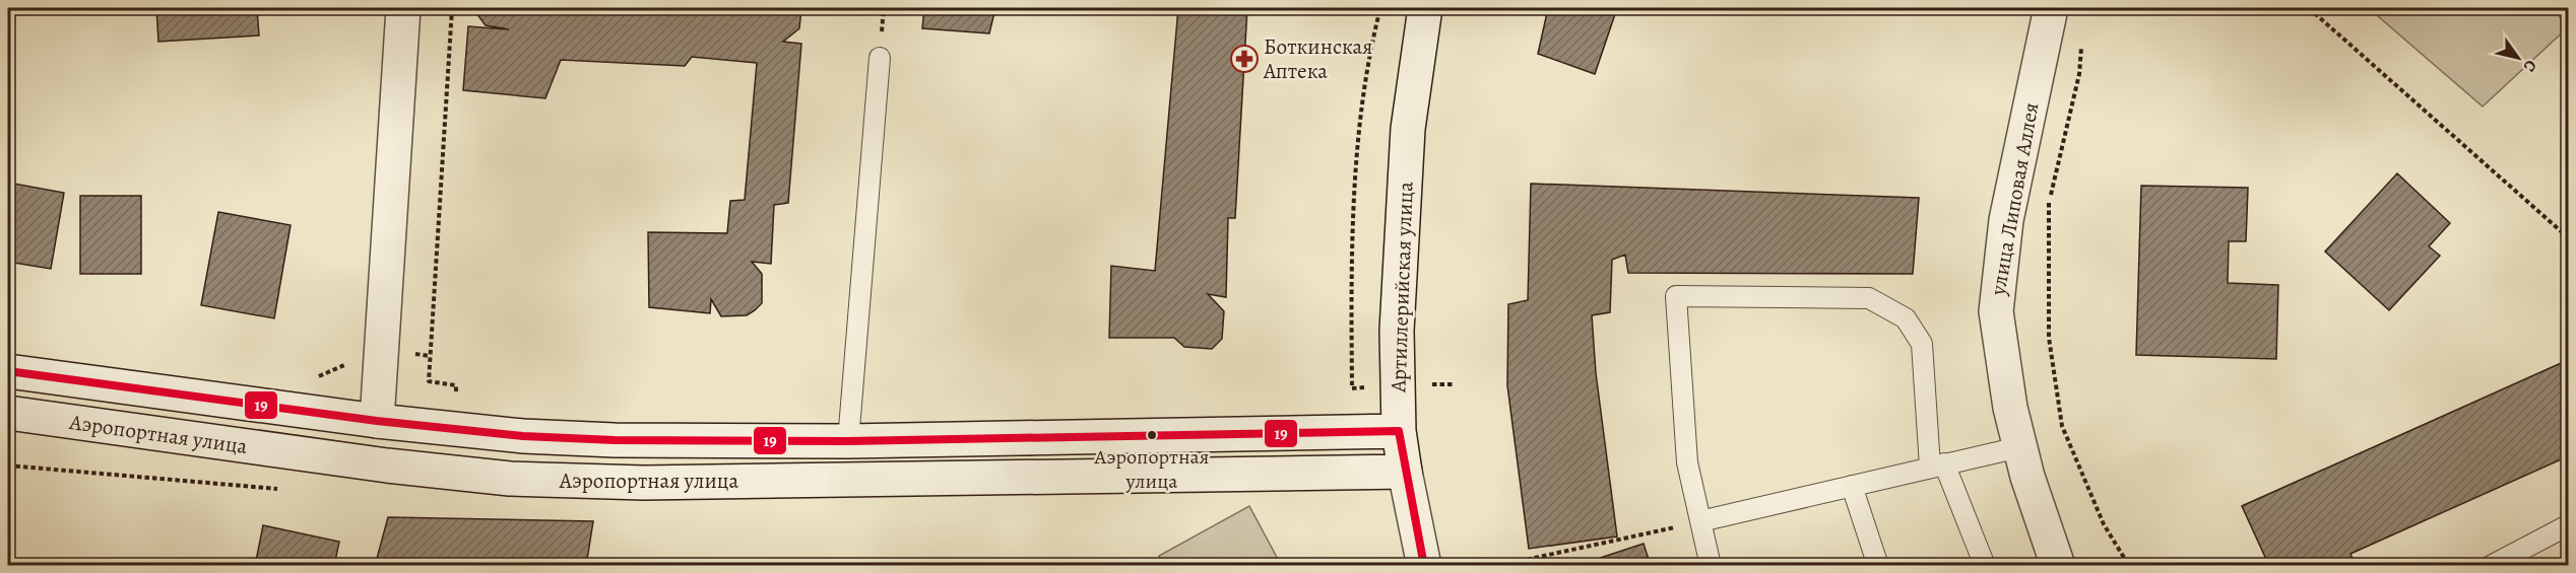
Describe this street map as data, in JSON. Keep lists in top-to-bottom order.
{
  "streets": {
    "main road": ["улица Липовая Аллея", "Артиллерийская улица", "Аэропортная улица"]
  },
  "crossings": [
    ["Артиллерийская улица", "Аэропортная улица"]
  ],
  "places": {
    "pharmacy": ["Боткинская Аптека"],
    "other": ["Аэропортная улица"]
  },
  "lines": ["transit line 19"],
  "north": "bottom right"
}
